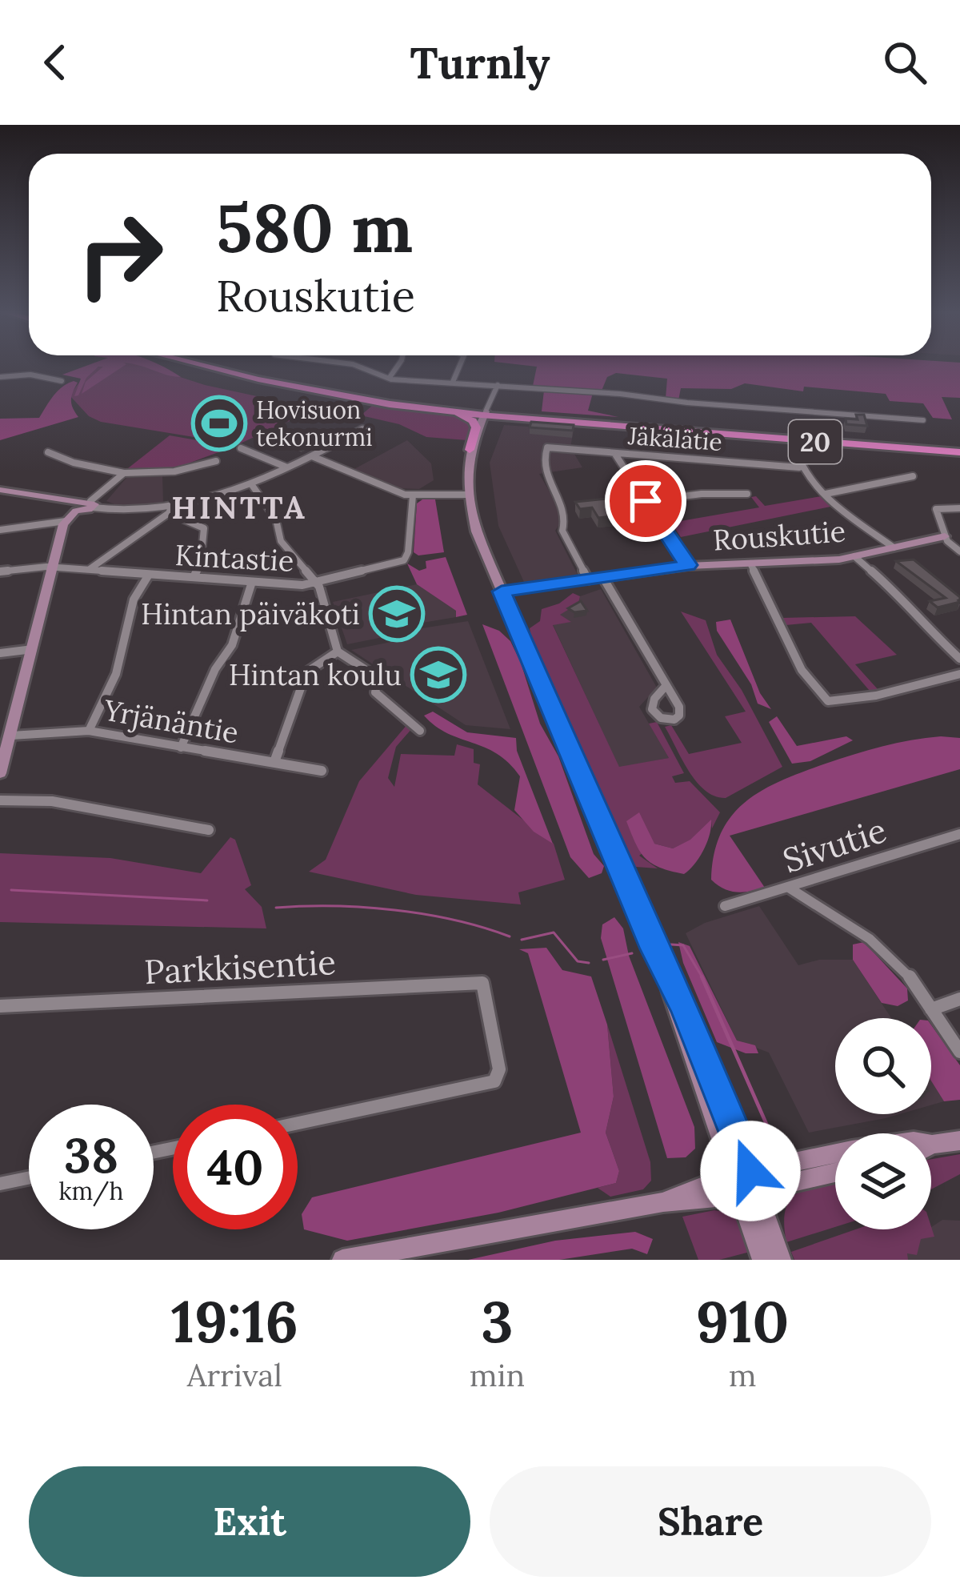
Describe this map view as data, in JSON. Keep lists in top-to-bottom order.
{
  "streets": {
    "highway": ["20"],
    "street": [
      "Jäkälätie",
      "Rouskutie",
      "Kintastie",
      "Yrjänäntie",
      "Sivutie",
      "Parkkisentie"
    ]
  },
  "crossings": [
    ["Jäkälätie", "Rouskutie"]
  ],
  "districts": ["HINTTA"],
  "places": {
    "sports": ["Hovisuon tekonurmi"],
    "school or university": ["Hintan päiväkoti", "Hintan koulu"]
  },
  "page": {
    "header": "Turnly",
    "turn": ["580 m", "Rouskutie"],
    "speed": "38 km/h",
    "limit": "40",
    "eta": [
      "19:16",
      "Arrival",
      "3",
      "min",
      "910",
      "m"
    ],
    "buttons": ["Exit", "Share"]
  }
}
